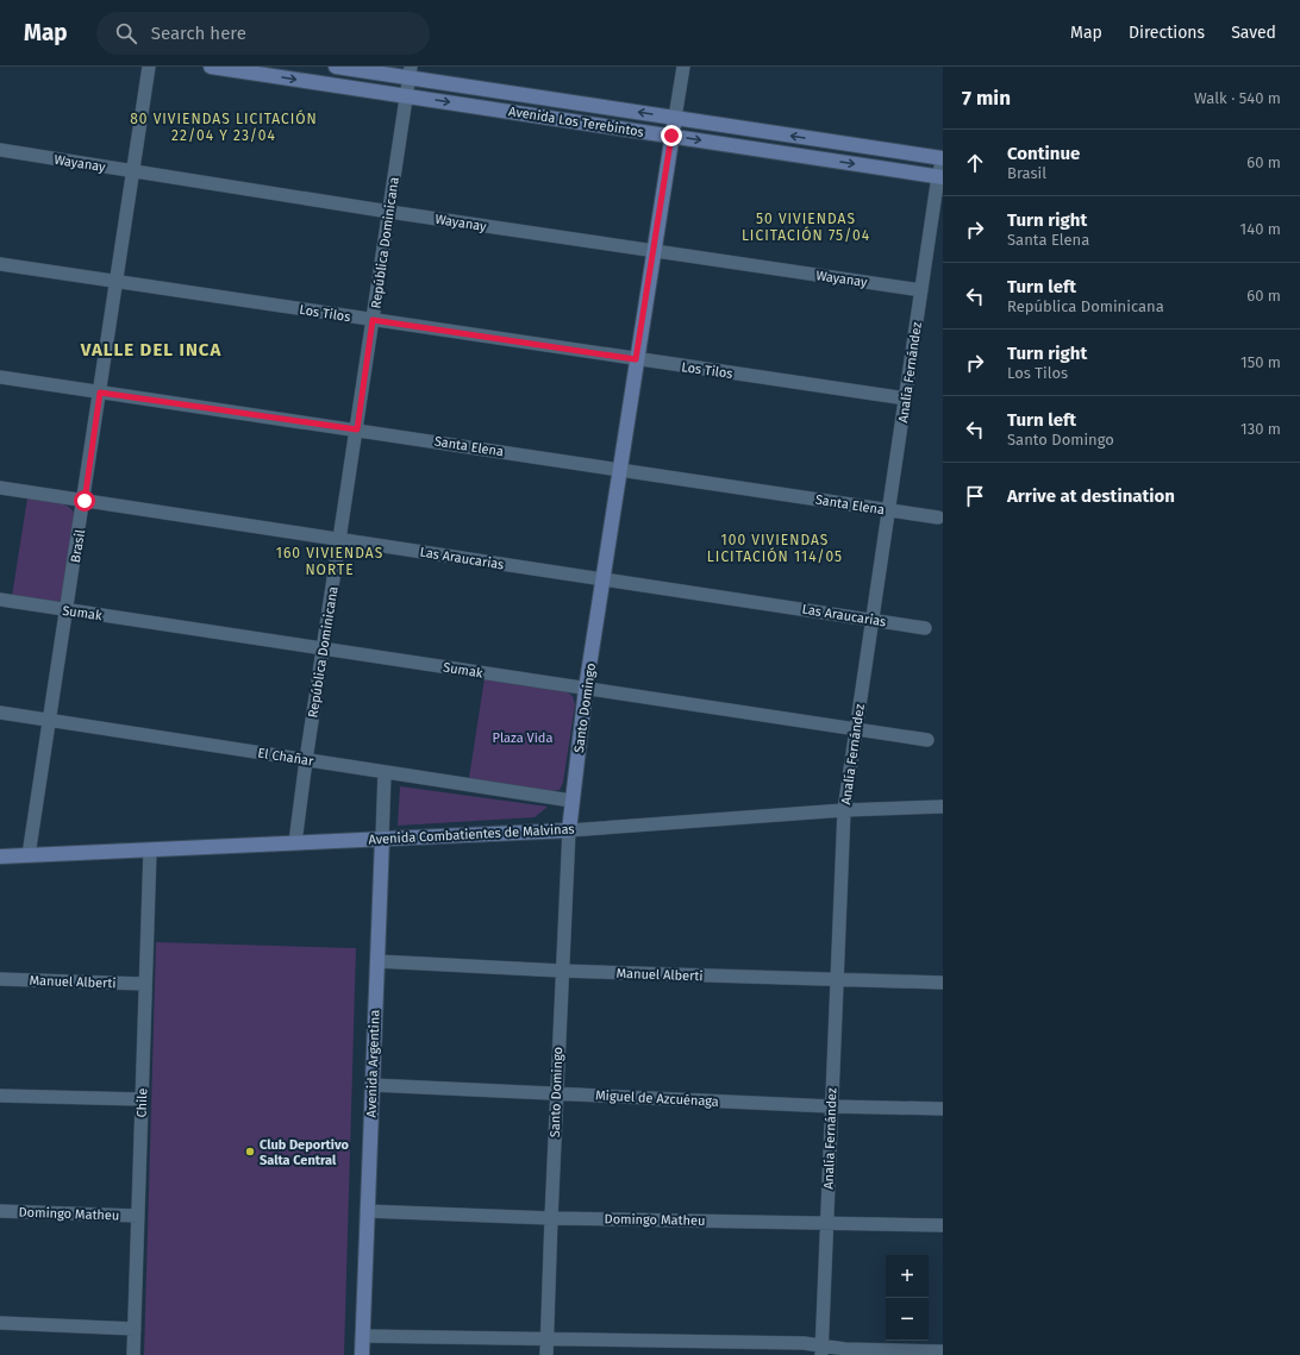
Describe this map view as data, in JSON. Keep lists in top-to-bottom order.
{
  "streets": {
    "street": [
      "Avenida Los Terebintos",
      "Wayanay",
      "República Dominicana",
      "Los Tilos",
      "Analía Fernández",
      "Santa Elena",
      "Brasil",
      "Las Araucarias",
      "Sumak",
      "Santo Domingo",
      "El Chañar",
      "Avenida Combatientes de Malvinas",
      "Manuel Alberti",
      "Avenida Argentina",
      "Miguel de Azcuénaga",
      "Chile",
      "Domingo Matheu"
    ]
  },
  "crossings": [
    ["Avenida Los Terebintos", "República Dominicana"],
    ["Avenida Los Terebintos", "Analía Fernández"],
    ["Avenida Los Terebintos", "Santo Domingo"],
    ["Wayanay", "República Dominicana"],
    ["Wayanay", "Analía Fernández"],
    ["Wayanay", "Brasil"],
    ["Wayanay", "Santo Domingo"],
    ["República Dominicana", "Los Tilos"],
    ["República Dominicana", "Santa Elena"],
    ["República Dominicana", "Las Araucarias"],
    ["República Dominicana", "Sumak"],
    ["República Dominicana", "El Chañar"],
    ["República Dominicana", "Avenida Combatientes de Malvinas"],
    ["Los Tilos", "Analía Fernández"],
    ["Los Tilos", "Brasil"],
    ["Los Tilos", "Santo Domingo"],
    ["Analía Fernández", "Santa Elena"],
    ["Analía Fernández", "Las Araucarias"],
    ["Analía Fernández", "Sumak"],
    ["Analía Fernández", "Avenida Combatientes de Malvinas"],
    ["Analía Fernández", "Manuel Alberti"],
    ["Analía Fernández", "Miguel de Azcuénaga"],
    ["Analía Fernández", "Domingo Matheu"],
    ["Santa Elena", "Brasil"],
    ["Santa Elena", "Santo Domingo"],
    ["Brasil", "Las Araucarias"],
    ["Brasil", "Sumak"],
    ["Brasil", "El Chañar"],
    ["Brasil", "Avenida Combatientes de Malvinas"],
    ["Las Araucarias", "Santo Domingo"],
    ["Sumak", "Santo Domingo"],
    ["Santo Domingo", "El Chañar"],
    ["Santo Domingo", "Avenida Combatientes de Malvinas"],
    ["Santo Domingo", "Manuel Alberti"],
    ["Santo Domingo", "Miguel de Azcuénaga"],
    ["Santo Domingo", "Domingo Matheu"],
    ["El Chañar", "Avenida Argentina"],
    ["Avenida Combatientes de Malvinas", "Avenida Argentina"],
    ["Avenida Combatientes de Malvinas", "Chile"],
    ["Manuel Alberti", "Avenida Argentina"],
    ["Manuel Alberti", "Chile"],
    ["Avenida Argentina", "Miguel de Azcuénaga"],
    ["Avenida Argentina", "Domingo Matheu"],
    ["Chile", "Domingo Matheu"]
  ],
  "districts": [
    "80 VIVIENDAS LICITACIÓN 22/04 Y 23/04",
    "50 VIVIENDAS LICITACIÓN 75/04",
    "VALLE DEL INCA",
    "100 VIVIENDAS LICITACIÓN 114/05",
    "160 VIVIENDAS NORTE"
  ],
  "parks": ["Plaza Vida"],
  "places": ["Club Deportivo Salta Central"],
  "page": {
    "header": "Map",
    "search": "Search here",
    "nav": ["Map", "Directions", "Saved"],
    "heading": ["7 min", "Walk · 540 m"],
    "list": [
      ["Continue", "Brasil", "60 m"],
      ["Turn right", "Santa Elena", "140 m"],
      ["Turn left", "República Dominicana", "60 m"],
      ["Turn right", "Los Tilos", "150 m"],
      ["Turn left", "Santo Domingo", "130 m"],
      "Arrive at destination"
    ],
    "map_buttons": ["+", "−"]
  }
}
